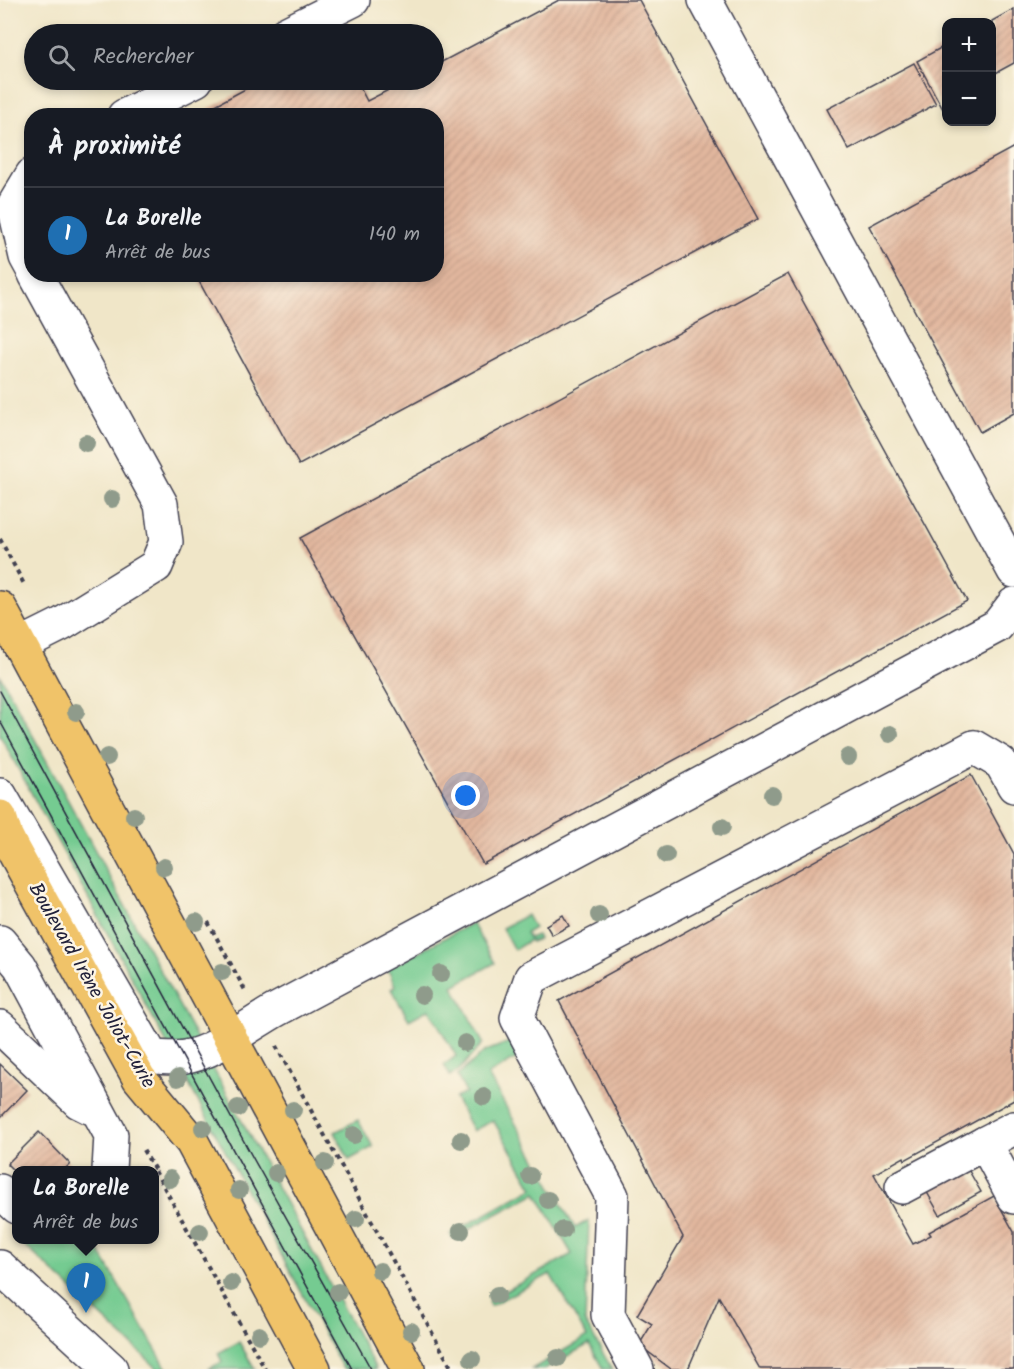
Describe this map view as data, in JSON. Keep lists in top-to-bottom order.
{
  "streets": {
    "main road": ["Boulevard Irène Joliot-Curie"]
  },
  "page": {
    "map_buttons": ["+", "−"],
    "search": "Rechercher",
    "heading": "À proximité",
    "list": [
      {
        "mark": "1",
        "name": "La Borelle",
        "note": "Arrêt de bus",
        "value": "140 m"
      }
    ],
    "popup": ["La Borelle", "Arrêt de bus"],
    "pins": "1"
  }
}
